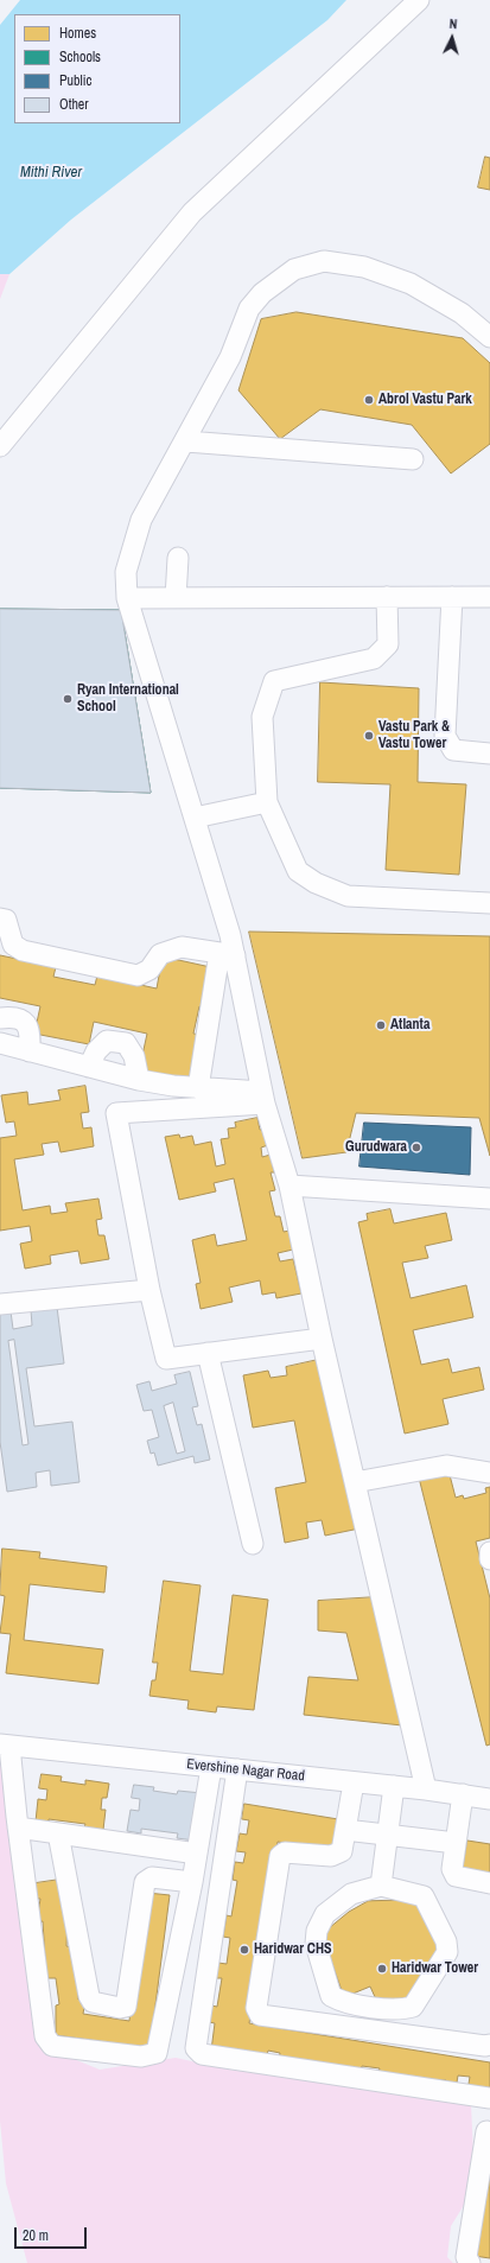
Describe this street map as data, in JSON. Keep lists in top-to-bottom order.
{
  "streets": {
    "street": ["Evershine Nagar Road"]
  },
  "water": ["Mithi River"],
  "places": [
    "Abrol Vastu Park",
    "Ryan International School",
    "Vastu Park & Vastu Tower",
    "Atlanta",
    "Gurudwara",
    "Haridwar CHS",
    "Haridwar Tower"
  ],
  "legend": [
    "Homes",
    "Schools",
    "Public",
    "Other"
  ],
  "scale_bar": "20 m",
  "north": "top"
}
